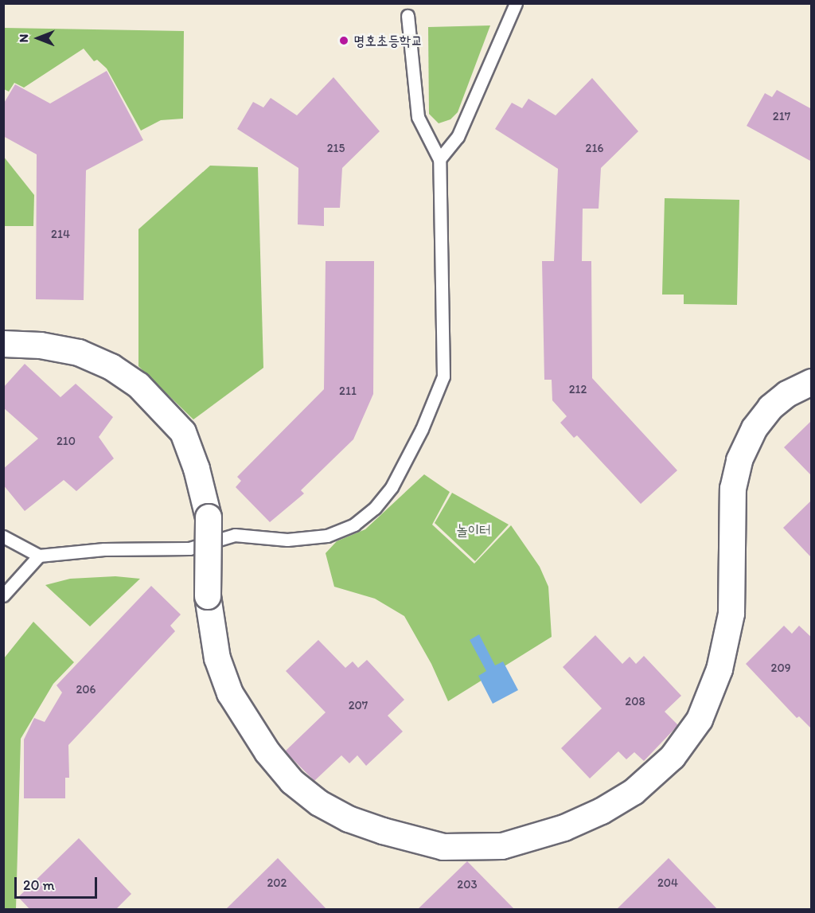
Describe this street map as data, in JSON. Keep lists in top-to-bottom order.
{
  "parks": ["놀이터"],
  "places": ["명호초등학교"],
  "house_numbers": [
    "217",
    "215",
    "216",
    "214",
    "212",
    "211",
    "210",
    "209",
    "206",
    "208",
    "207",
    "202",
    "204",
    "203"
  ],
  "scale_bar": "20 m",
  "north": "left"
}
